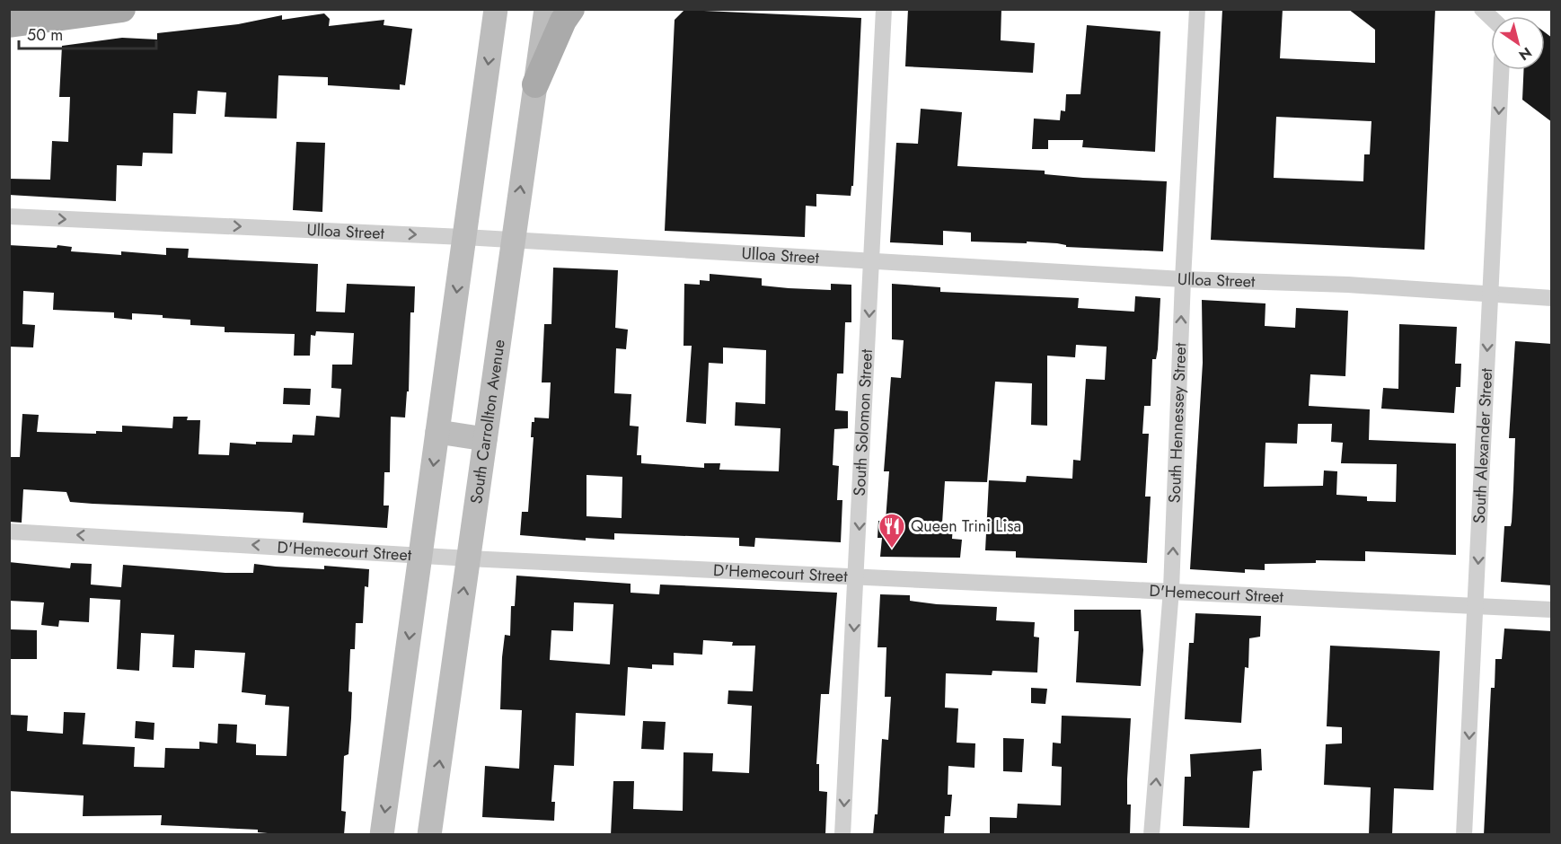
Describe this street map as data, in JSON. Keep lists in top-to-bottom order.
{
  "streets": {
    "main road": ["South Carrollton Avenue"],
    "street": [
      "Ulloa Street",
      "South Solomon Street",
      "South Hennessey Street",
      "South Alexander Street",
      "D'Hemecourt Street"
    ]
  },
  "crossings": [
    ["Ulloa Street", "South Carrollton Avenue"],
    ["Ulloa Street", "South Solomon Street"],
    ["Ulloa Street", "South Hennessey Street"],
    ["Ulloa Street", "South Alexander Street"],
    ["South Carrollton Avenue", "D'Hemecourt Street"],
    ["South Solomon Street", "D'Hemecourt Street"],
    ["South Hennessey Street", "D'Hemecourt Street"],
    ["South Alexander Street", "D'Hemecourt Street"]
  ],
  "one_way": ["South Solomon Street", "South Hennessey Street", "South Alexander Street"],
  "places": {
    "restaurant": ["Queen Trini Lisa"]
  },
  "scale_bar": "50 m",
  "north": "bottom right"
}
